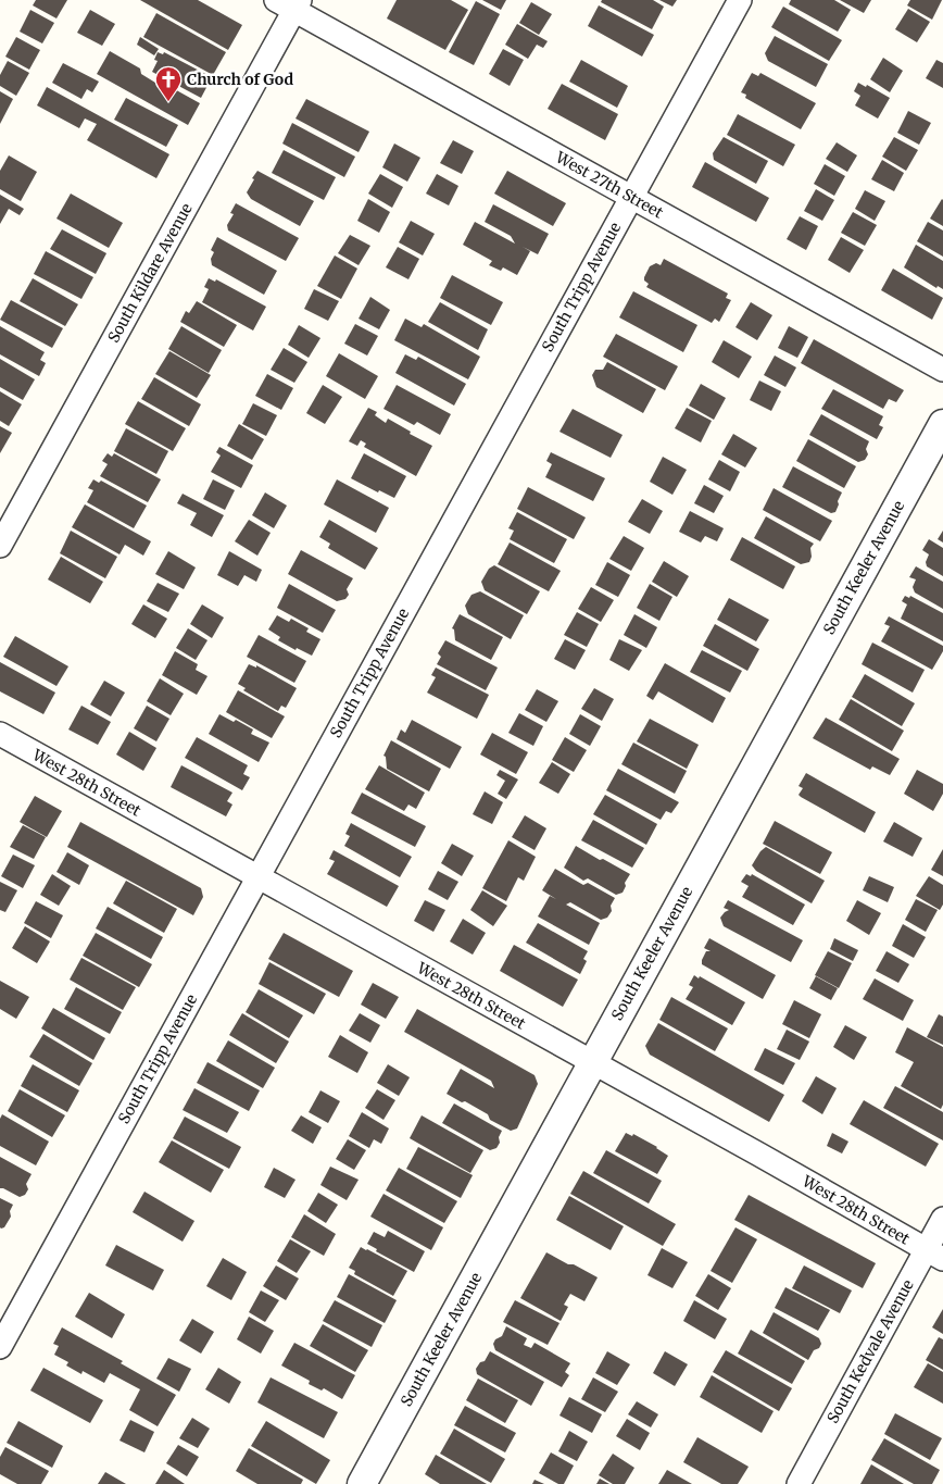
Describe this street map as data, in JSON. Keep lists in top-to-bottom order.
{
  "streets": {
    "street": [
      "West 27th Street",
      "South Kildare Avenue",
      "South Tripp Avenue",
      "South Keeler Avenue",
      "West 28th Street",
      "South Kedvale Avenue"
    ]
  },
  "crossings": [
    ["West 27th Street", "South Kildare Avenue"],
    ["West 27th Street", "South Tripp Avenue"],
    ["South Tripp Avenue", "West 28th Street"],
    ["South Keeler Avenue", "West 28th Street"],
    ["West 28th Street", "South Kedvale Avenue"]
  ],
  "places": {
    "church": ["Church of God"]
  }
}
